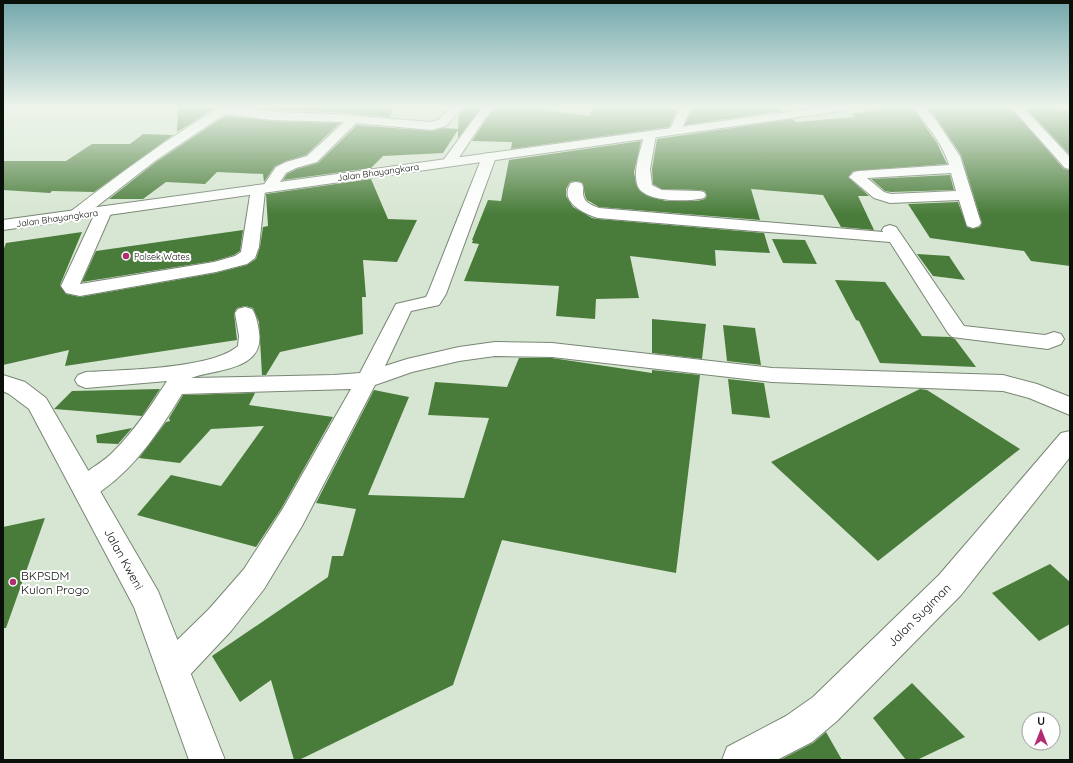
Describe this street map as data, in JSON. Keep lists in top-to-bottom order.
{
  "streets": {
    "street": ["Jalan Bhayangkara", "Jalan Kweni", "Jalan Sugiman"]
  },
  "places": ["Polsek Wates", "BKPSDM Kulon Progo"],
  "north": "top"
}
